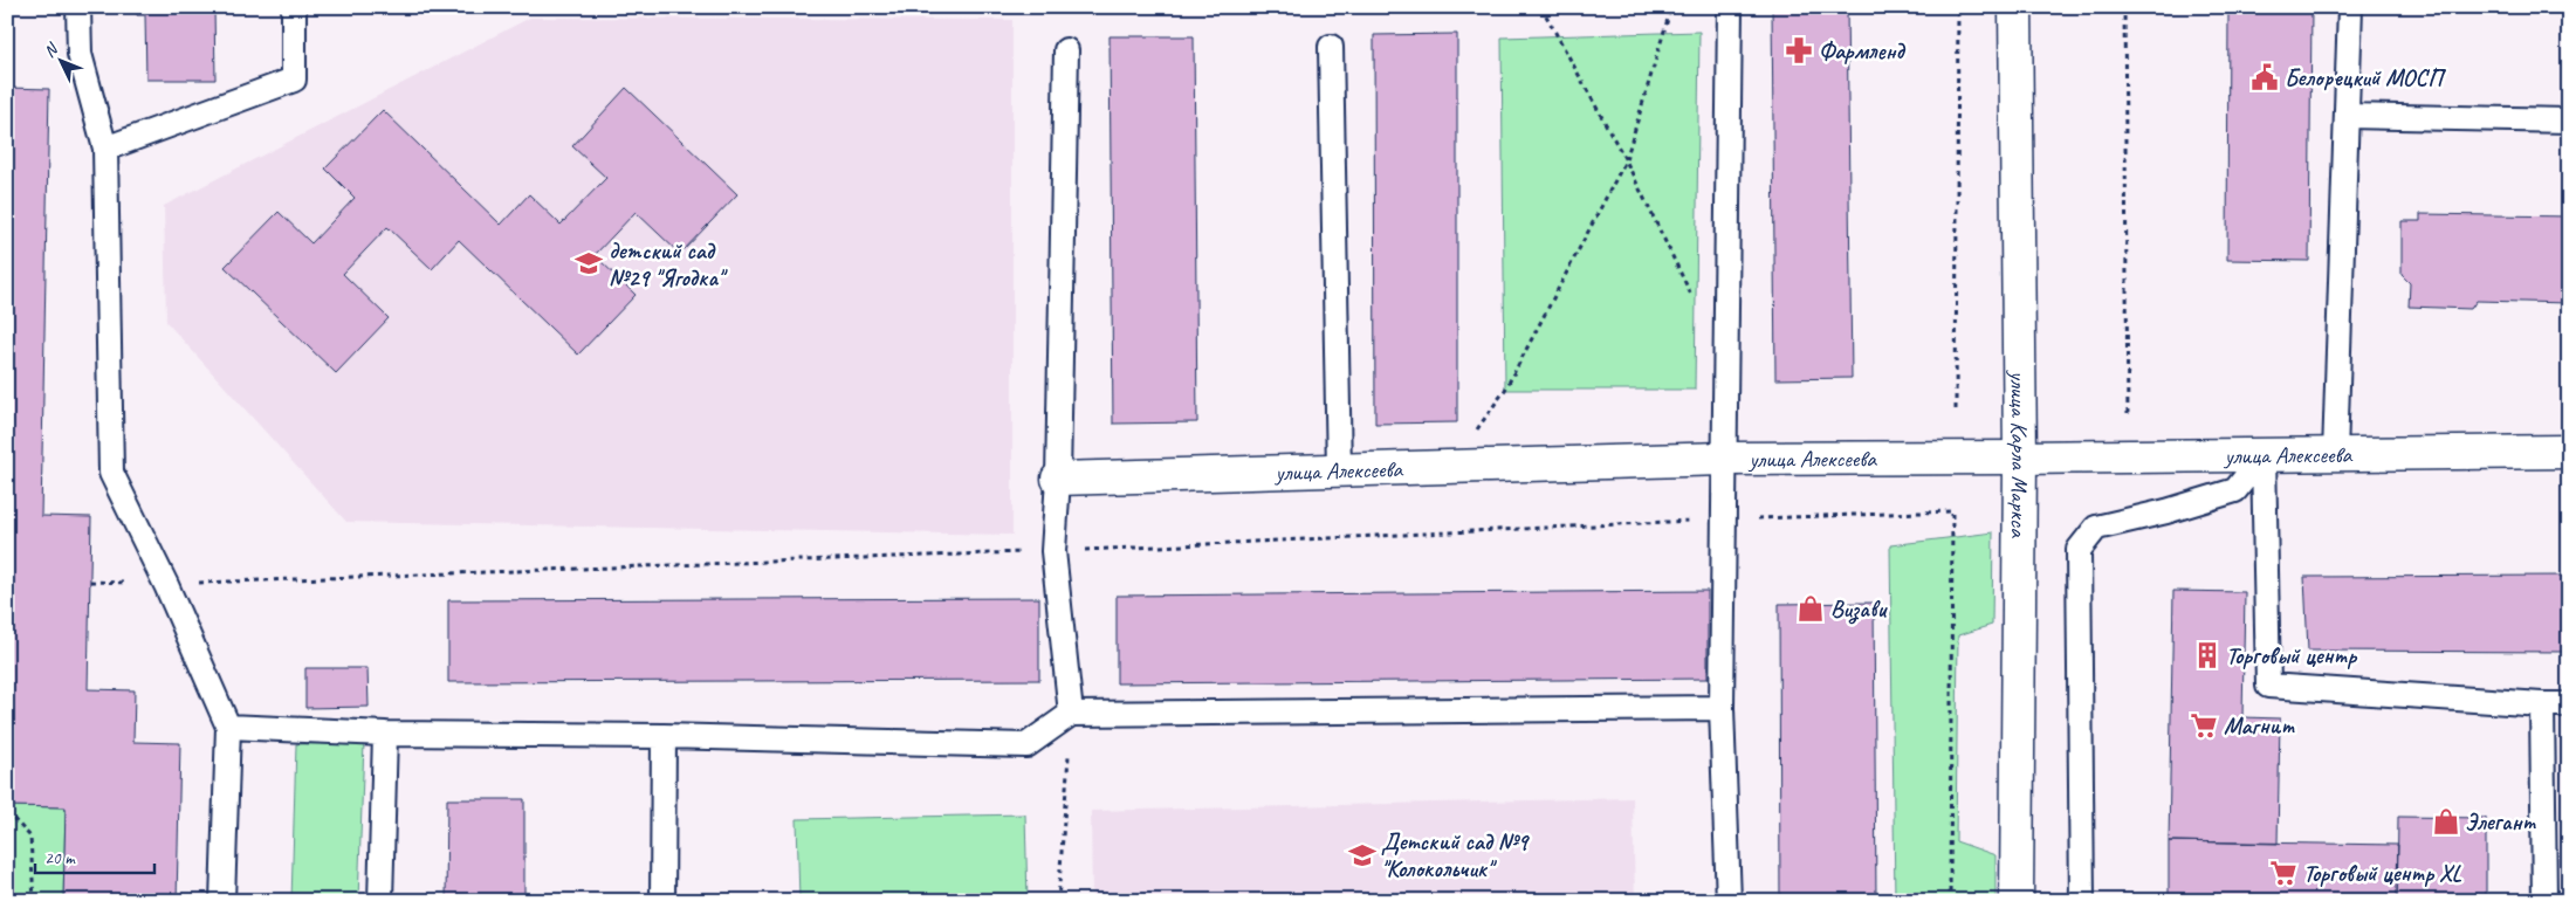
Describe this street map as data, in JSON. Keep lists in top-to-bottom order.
{
  "streets": {
    "main road": ["улица Карла Маркса", "улица Алексеева"]
  },
  "crossings": [
    ["улица Карла Маркса", "улица Алексеева"]
  ],
  "places": {
    "pharmacy": ["Фармленд"],
    "public building": ["Белорецкий МОСП"],
    "school or university": ["детский сад №29 \"Ягодка\"", "Детский сад №9 \"Колокольчик\""],
    "shop": ["Визави", "Элегант"],
    "building": ["Торговый центр"],
    "supermarket": ["Магнит", "Торговый центр XL"]
  },
  "scale_bar": "20 m",
  "north": "top left"
}
